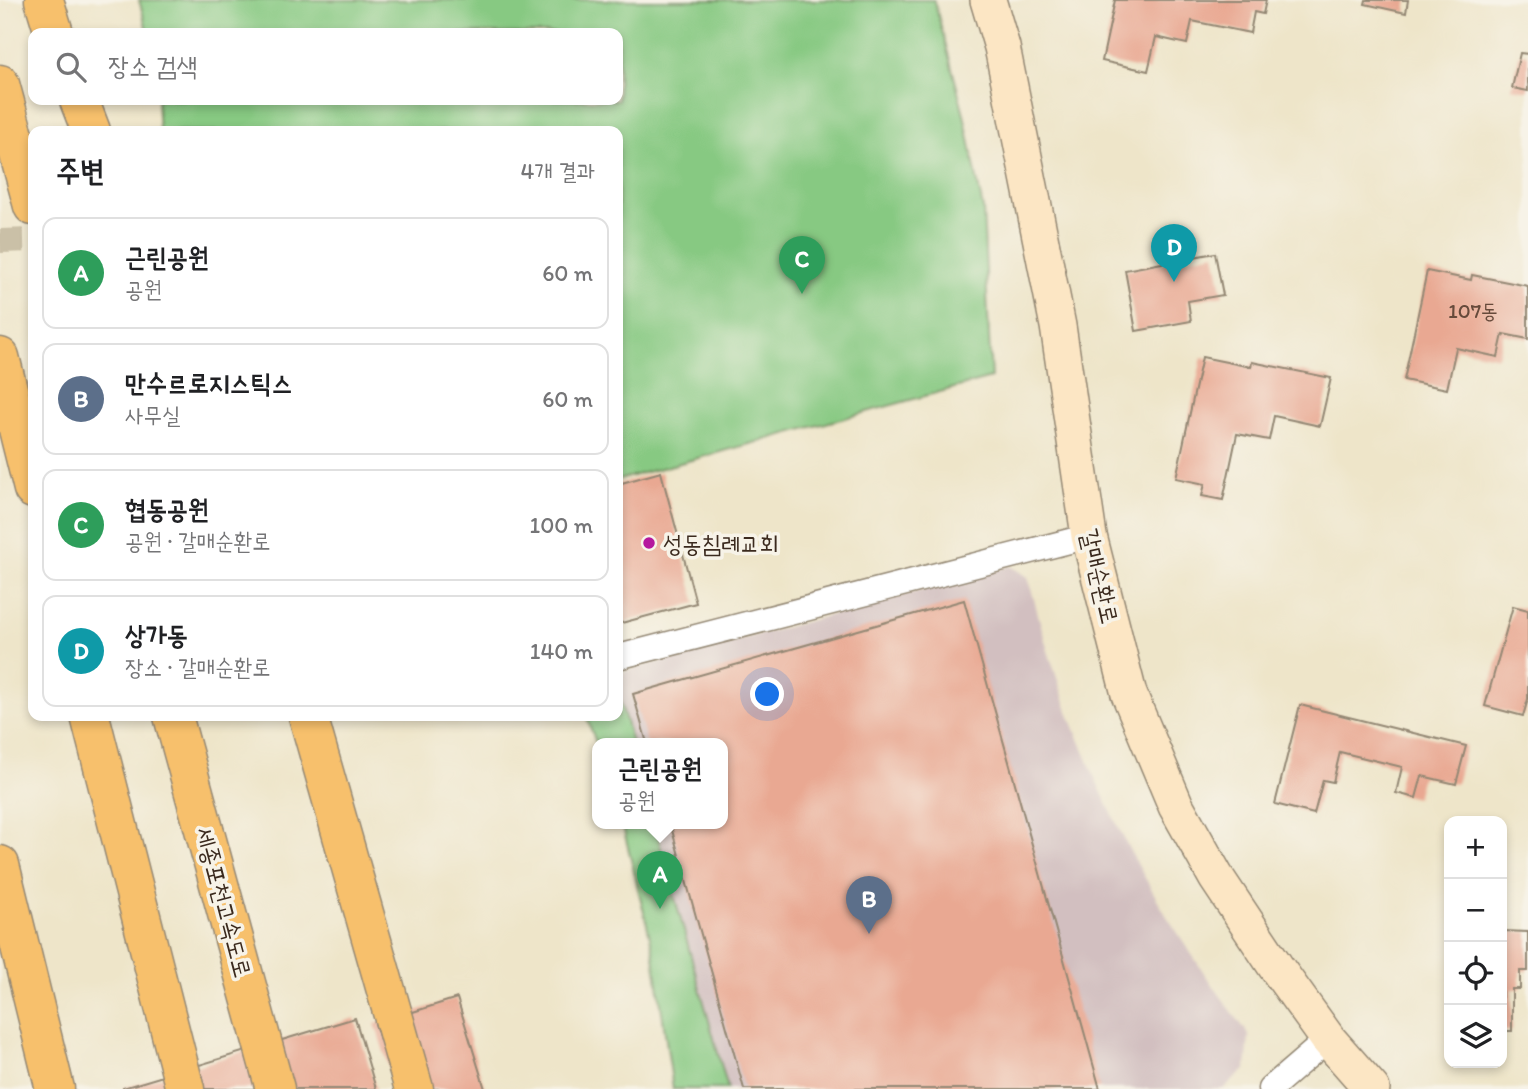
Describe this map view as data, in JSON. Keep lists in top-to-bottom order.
{
  "streets": {
    "highway": ["세종포천고속도로"],
    "street": ["갈매순환로"]
  },
  "places": ["성동침례교회"],
  "house_numbers": ["107동"],
  "page": {
    "search": "장소 검색",
    "heading": ["주변", "4개 결과"],
    "list": [
      {
        "mark": "A",
        "name": "근린공원",
        "note": "공원",
        "value": "60 m"
      },
      {
        "mark": "B",
        "name": "만수르로지스틱스",
        "note": "사무실",
        "value": "60 m"
      },
      {
        "mark": "C",
        "name": "협동공원",
        "note": "공원 · 갈매순환로",
        "value": "100 m"
      },
      {
        "mark": "D",
        "name": "상가동",
        "note": "장소 · 갈매순환로",
        "value": "140 m"
      }
    ],
    "pins": [
      "D",
      "C",
      "A",
      "B"
    ],
    "popup": ["근린공원", "공원"],
    "map_buttons": ["+", "−"]
  }
}
